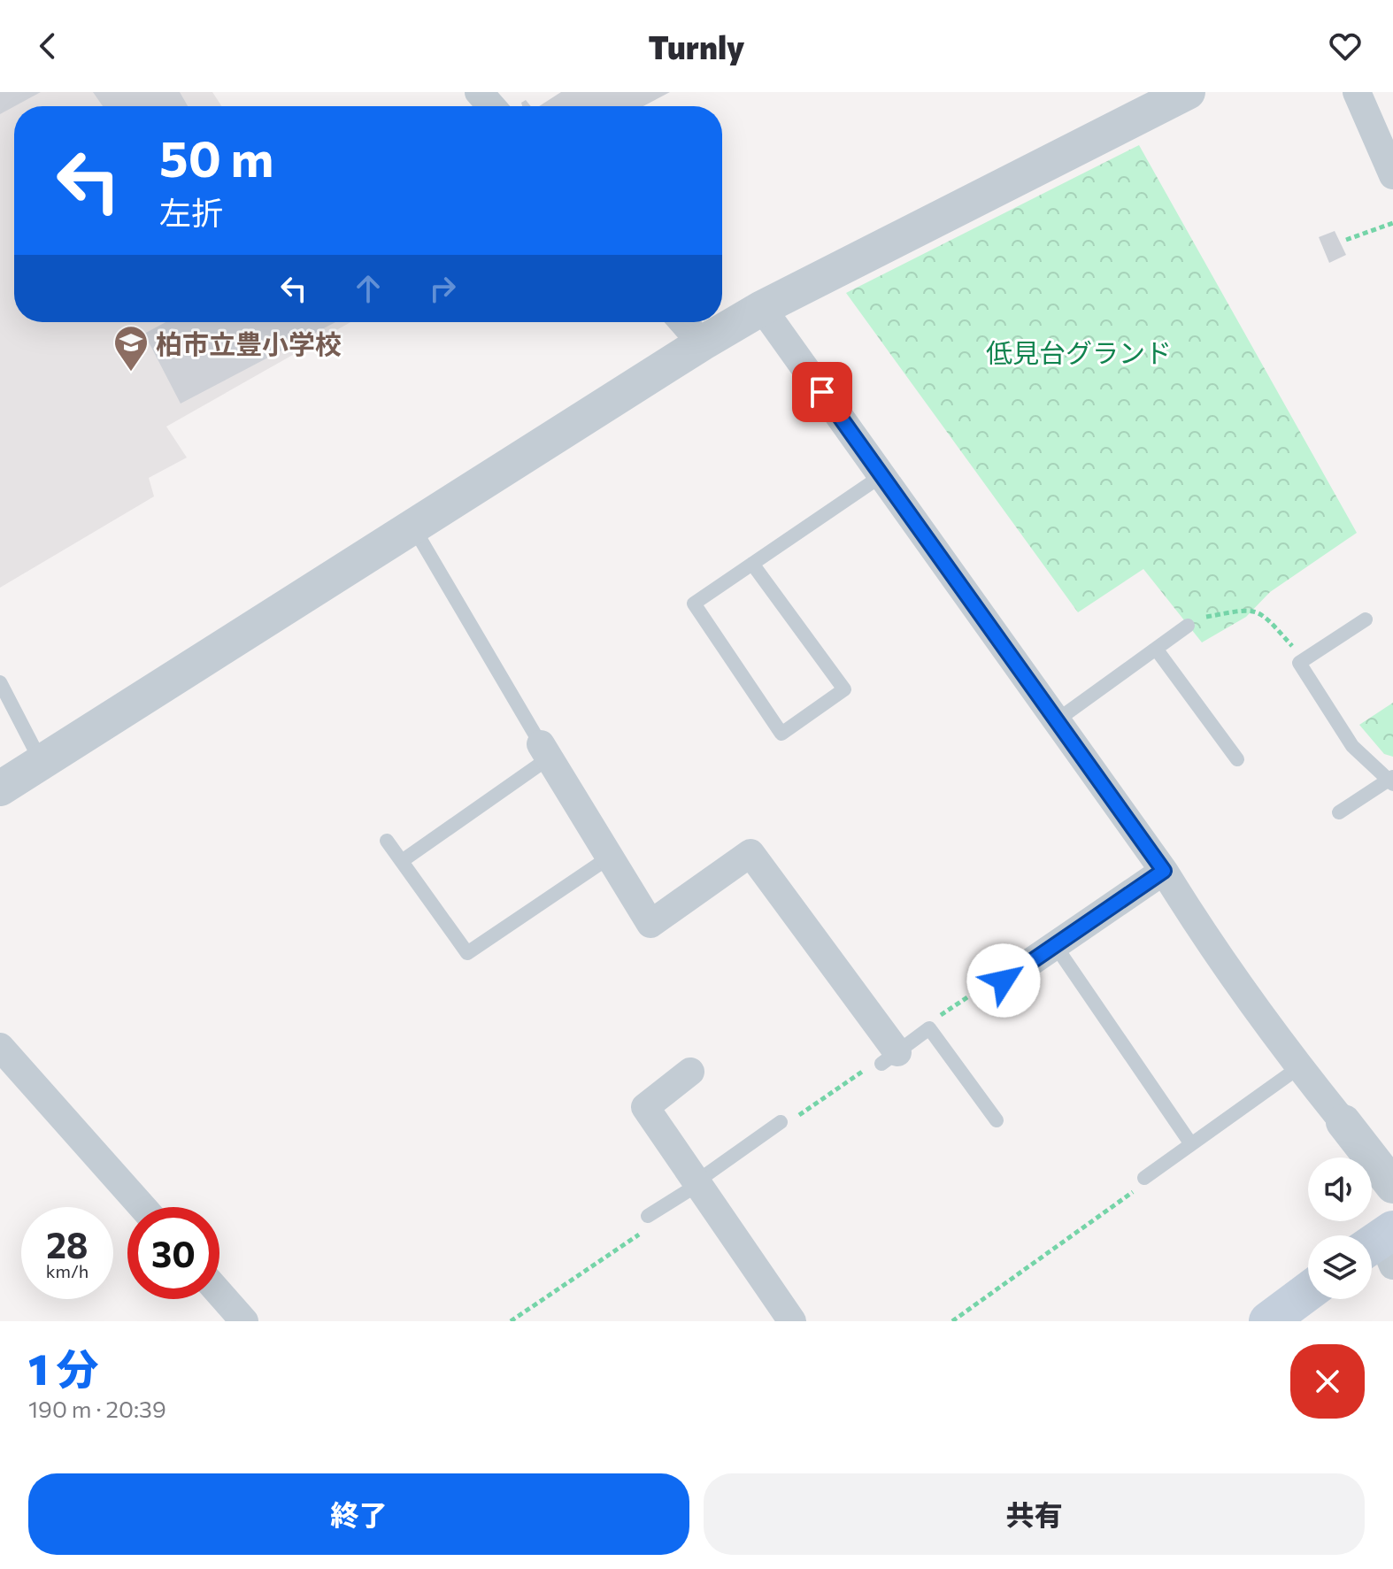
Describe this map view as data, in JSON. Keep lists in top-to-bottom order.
{
  "parks": ["低見台グランド"],
  "places": {
    "school or university": ["柏市立豊小学校"]
  },
  "page": {
    "header": "Turnly",
    "turn": ["50 m", "左折"],
    "speed": "28 km/h",
    "limit": "30",
    "heading": ["1 分", "190 m · 20:39"],
    "buttons": ["終了", "共有"]
  }
}
